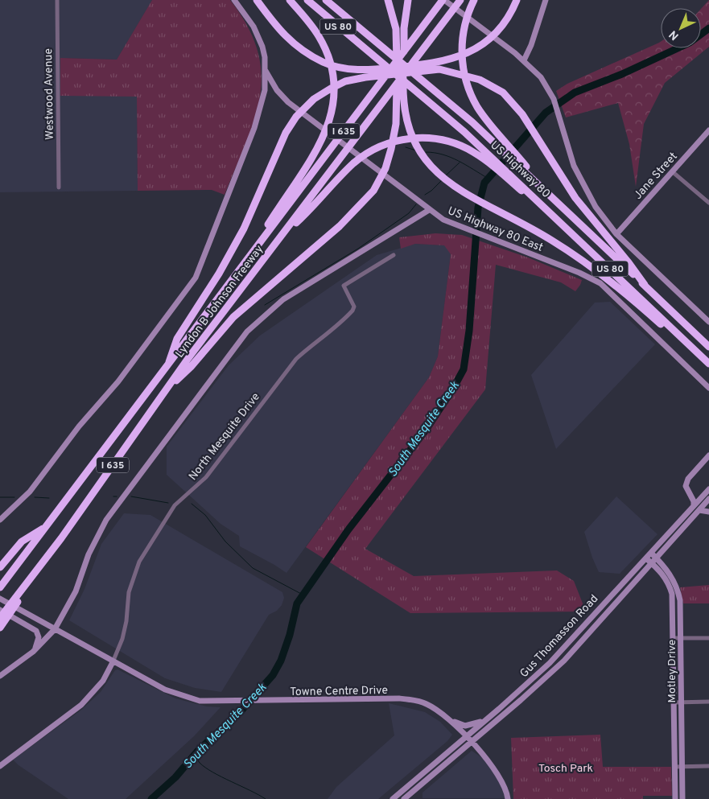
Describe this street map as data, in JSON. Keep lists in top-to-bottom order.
{
  "streets": {
    "highway": [
      "US 80",
      "I 635",
      "US Highway 80",
      "Lyndon B Johnson Freeway"
    ],
    "main road": [
      "Jane Street",
      "US Highway 80 East",
      "North Mesquite Drive",
      "Gus Thomasson Road",
      "Motley Drive",
      "Towne Centre Drive"
    ],
    "street": ["Westwood Avenue"]
  },
  "crossings": [
    ["US 80", "US Highway 80"],
    ["North Mesquite Drive", "Towne Centre Drive"],
    ["Gus Thomasson Road", "Motley Drive"],
    ["Gus Thomasson Road", "Towne Centre Drive"]
  ],
  "water": ["South Mesquite Creek"],
  "parks": ["Tosch Park"],
  "north": "bottom left"
}
